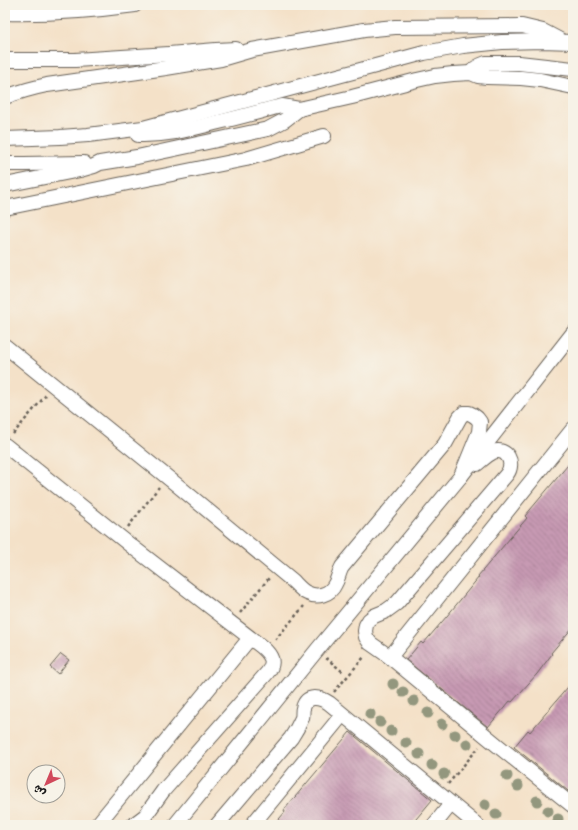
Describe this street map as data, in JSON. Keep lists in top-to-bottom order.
{
  "north": "bottom left"
}
